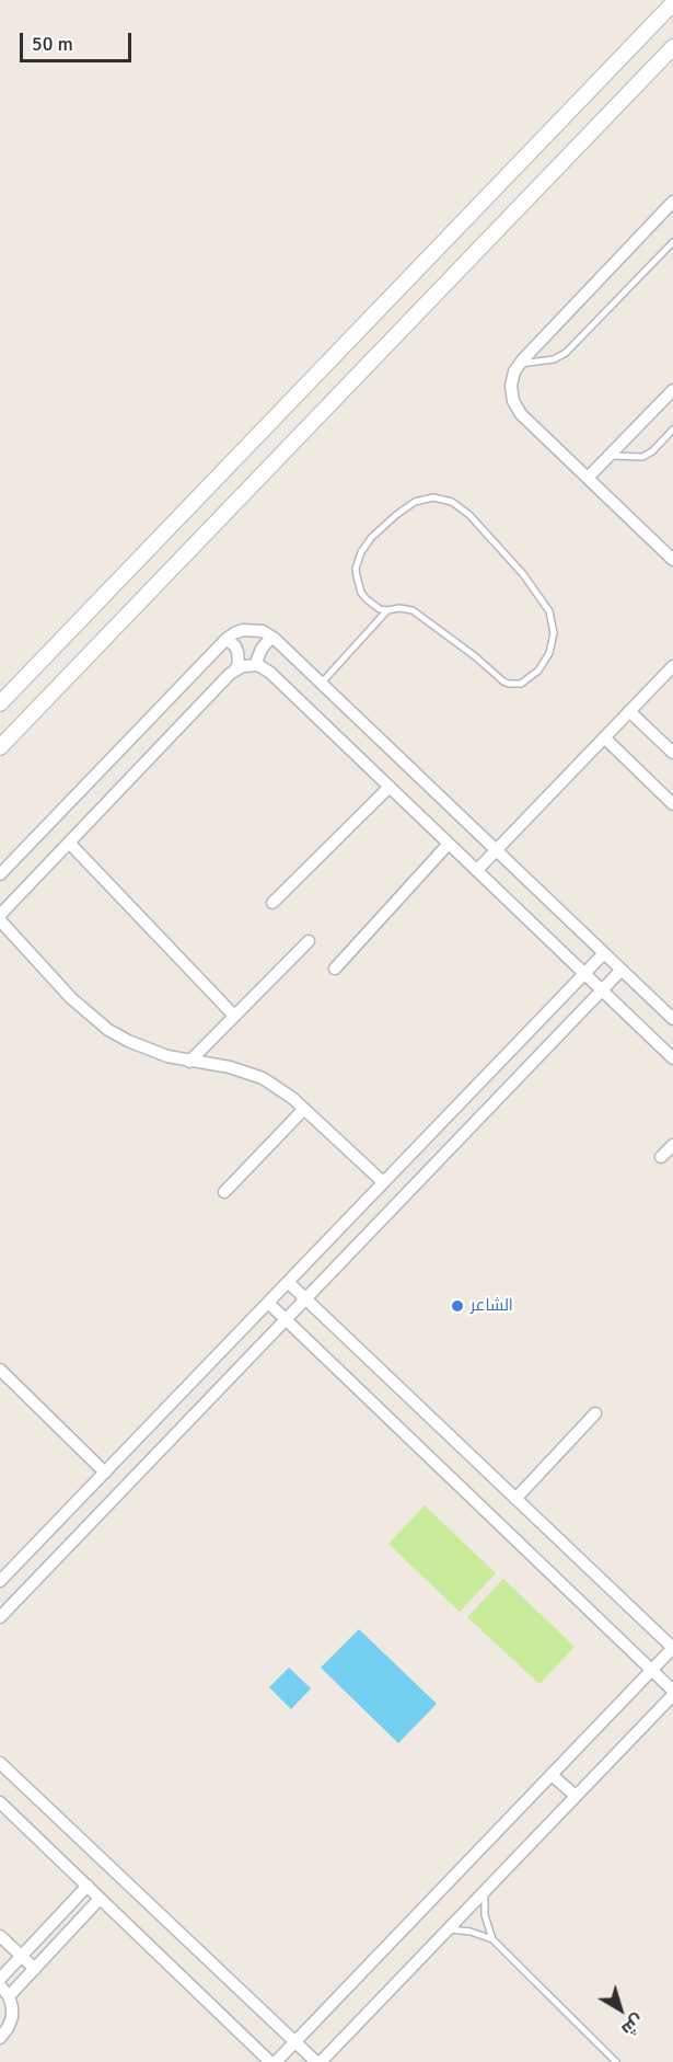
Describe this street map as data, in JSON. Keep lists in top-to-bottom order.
{
  "places": ["الشاعر"],
  "scale_bar": "50 m",
  "north": "bottom right"
}
